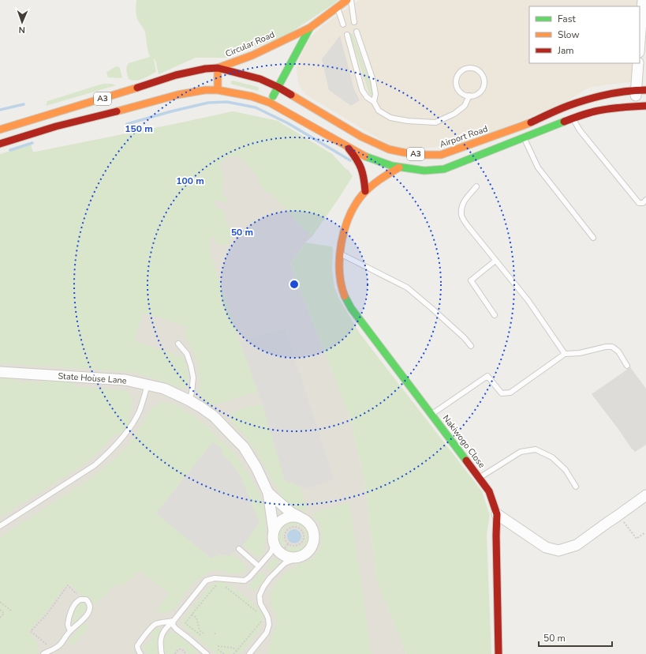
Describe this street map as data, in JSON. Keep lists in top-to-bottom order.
{
  "streets": {
    "main road": [
      "Circular Road",
      "A3",
      "Airport Road",
      "Nakiwogo Close"
    ],
    "street": ["State House Lane"]
  },
  "crossings": [
    ["Circular Road", "A3"],
    ["Circular Road", "Airport Road"],
    ["A3", "Nakiwogo Close"]
  ],
  "legend": ["Fast", "Slow", "Jam"],
  "scale_bar": "50 m",
  "north": "bottom",
  "rings": ["150 m", "100 m", "50 m"]
}
